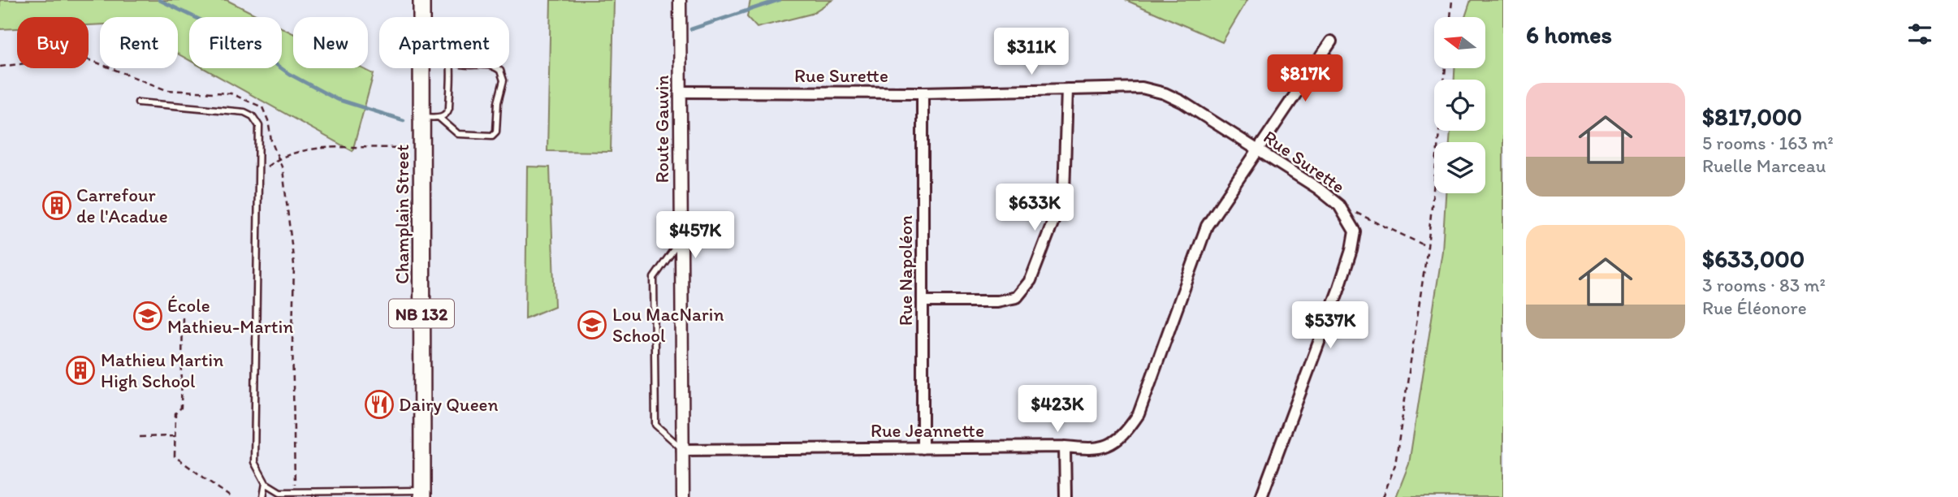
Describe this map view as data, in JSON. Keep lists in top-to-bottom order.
{
  "streets": {
    "main road": ["Champlain Street", "NB 132"],
    "street": [
      "Rue Surette",
      "Route Gauvin",
      "Rue Napoléon",
      "Rue Jeannette"
    ]
  },
  "crossings": [
    ["Rue Surette", "Route Gauvin"],
    ["Rue Surette", "Rue Napoléon"],
    ["Rue Surette", "Rue Jeannette"],
    ["Route Gauvin", "Rue Jeannette"],
    ["Rue Napoléon", "Rue Jeannette"]
  ],
  "places": {
    "building": ["Carrefour de l'Acadue", "Mathieu Martin High School"],
    "school or university": ["École Mathieu-Martin", "Lou MacNarin School"],
    "restaurant": ["Dairy Queen"]
  },
  "north": "left",
  "page": {
    "heading": "6 homes",
    "chip": [
      "Buy",
      "Rent",
      "Filters",
      "New",
      "Apartment"
    ],
    "price": [
      "$311K",
      "$817K",
      "$633K",
      "$457K",
      "$537K",
      "$423K"
    ],
    "list": [
      {
        "name": "$817,000",
        "note": "5 rooms · 163 m² · Ruelle Marceau"
      },
      {
        "name": "$633,000",
        "note": "3 rooms · 83 m² · Rue Éléonore"
      }
    ]
  }
}
